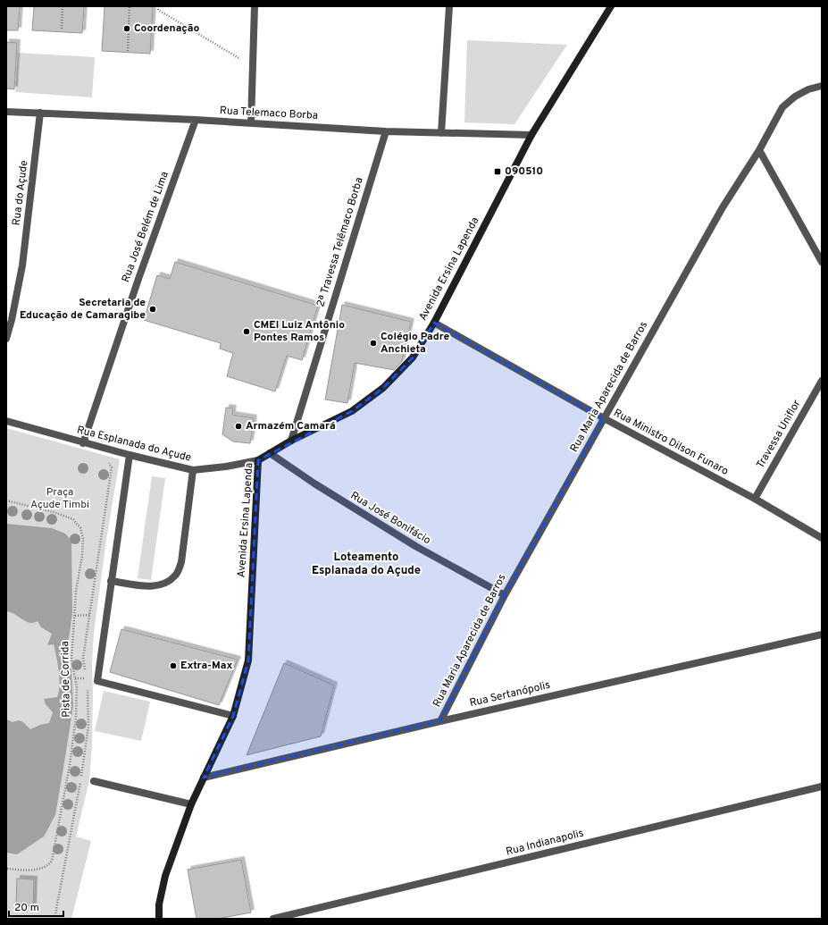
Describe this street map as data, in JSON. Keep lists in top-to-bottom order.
{
  "streets": {
    "street": [
      "Rua Telemaco Borba",
      "Rua do Açude",
      "Rua José Belém de Lima",
      "2ª Travessa Telêmaco Borba",
      "Avenida Ersina Lapenda",
      "Rua Maria Aparecida de Barros",
      "Travessa Uniflor",
      "Rua Ministro Dilson Funaro",
      "Rua Esplanada do Açude",
      "Rua José Bonifácio",
      "Rua Sertanópolis",
      "Rua Indianapolis"
    ],
    "path": ["Pista de Corrida"]
  },
  "crossings": [
    ["Rua Telemaco Borba", "Rua do Açude"],
    ["Rua Telemaco Borba", "Rua José Belém de Lima"],
    ["Rua Telemaco Borba", "2ª Travessa Telêmaco Borba"],
    ["Rua Telemaco Borba", "Avenida Ersina Lapenda"],
    ["Rua José Belém de Lima", "Rua Esplanada do Açude"],
    ["2ª Travessa Telêmaco Borba", "Avenida Ersina Lapenda"],
    ["Avenida Ersina Lapenda", "Rua Ministro Dilson Funaro"],
    ["Avenida Ersina Lapenda", "Rua Esplanada do Açude"],
    ["Avenida Ersina Lapenda", "Rua José Bonifácio"],
    ["Avenida Ersina Lapenda", "Rua Sertanópolis"],
    ["Rua Maria Aparecida de Barros", "Rua Ministro Dilson Funaro"],
    ["Rua Maria Aparecida de Barros", "Rua José Bonifácio"],
    ["Rua Maria Aparecida de Barros", "Rua Sertanópolis"],
    ["Travessa Uniflor", "Rua Ministro Dilson Funaro"]
  ],
  "districts": ["Loteamento Esplanada do Açude"],
  "parks": ["Praça Açude Timbi"],
  "places": {
    "other": [
      "Coordenação",
      "Secretaria de Educação de Camaragibe",
      "CMEI Luiz Antônio Pontes Ramos",
      "Colégio Padre Anchieta",
      "Armazém Camará",
      "Extra-Max"
    ],
    "transit": ["090510"]
  },
  "scale_bar": "20 m"
}
